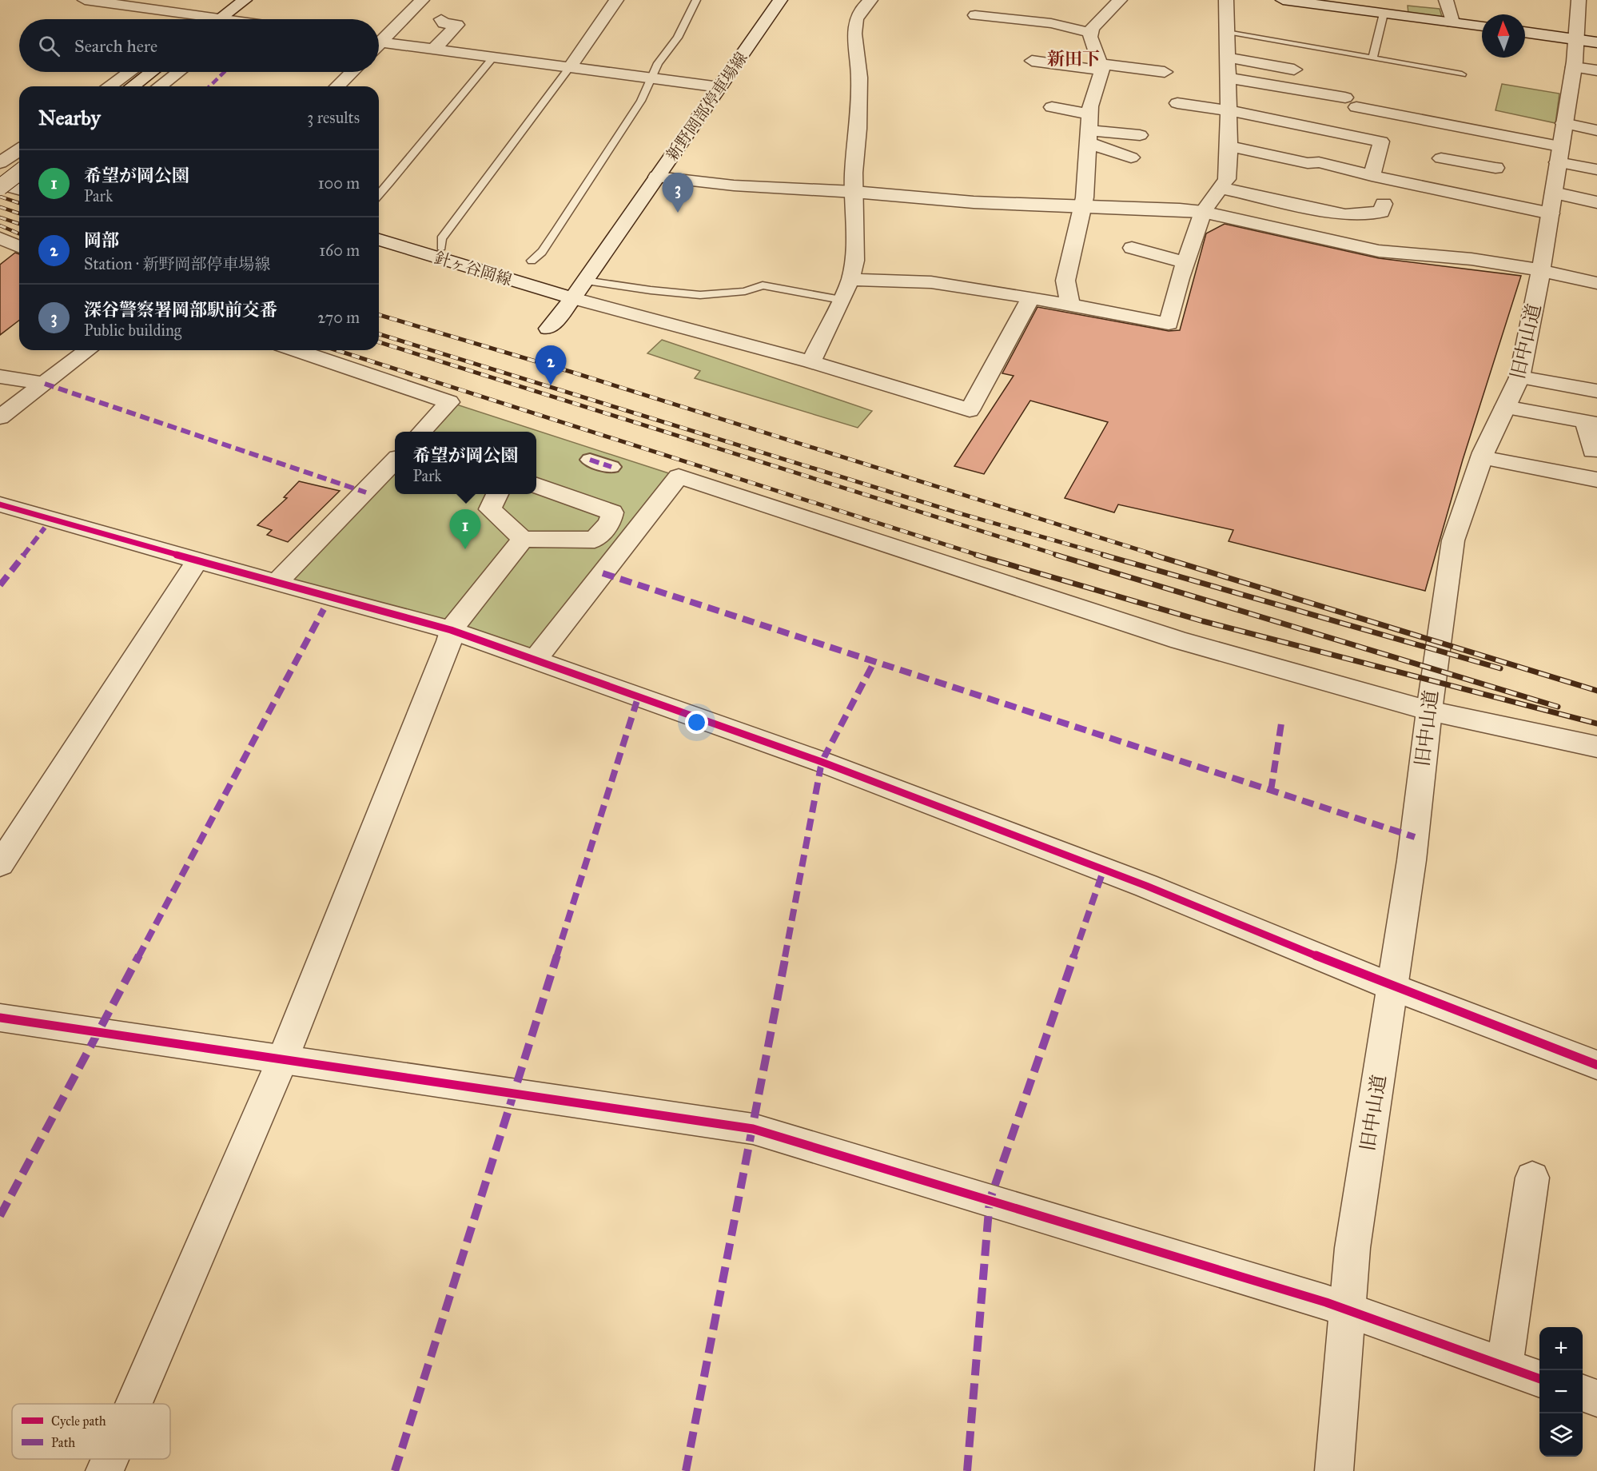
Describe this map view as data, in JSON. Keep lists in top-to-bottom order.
{
  "streets": {
    "street": ["新野岡部停車場線", "針ヶ谷岡線", "旧中山道"]
  },
  "crossings": [
    ["新野岡部停車場線", "針ヶ谷岡線"]
  ],
  "districts": ["新田下"],
  "legend": ["Cycle path", "Path"],
  "north": "top",
  "page": {
    "search": "Search here",
    "heading": ["Nearby", "3 results"],
    "list": [
      {
        "mark": "1",
        "name": "希望が岡公園",
        "note": "Park",
        "value": "100 m"
      },
      {
        "mark": "2",
        "name": "岡部",
        "note": "Station · 新野岡部停車場線",
        "value": "160 m"
      },
      {
        "mark": "3",
        "name": "深谷警察署岡部駅前交番",
        "note": "Public building",
        "value": "270 m"
      }
    ],
    "pins": ["3", "2", "1"],
    "popup": ["希望が岡公園", "Park"],
    "map_buttons": ["+", "−"]
  }
}
